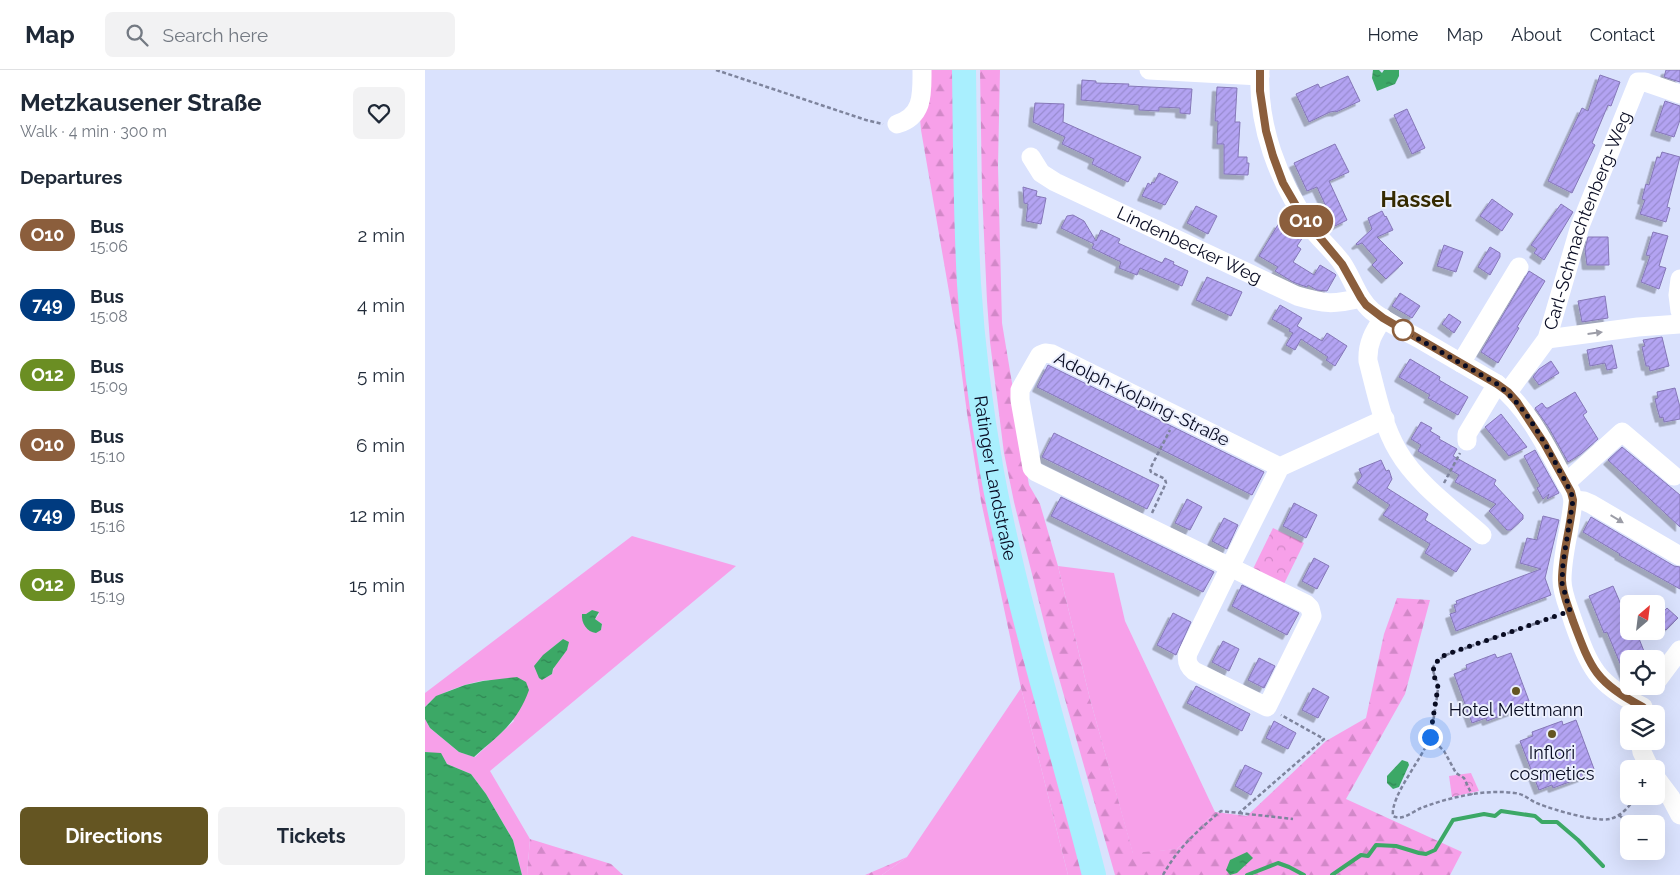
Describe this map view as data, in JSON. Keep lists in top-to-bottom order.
{
  "streets": {
    "main road": ["Ratinger Landstraße"],
    "street": ["Carl-Schmachtenberg-Weg", "Lindenbecker Weg", "Adolph-Kolping-Straße"]
  },
  "districts": ["Hassel"],
  "places": ["Hotel Mettmann", "Inflori cosmetics"],
  "lines": ["bus line O10"],
  "north": "top right",
  "page": {
    "header": "Map",
    "search": "Search here",
    "nav": [
      "Home",
      "Map",
      "About",
      "Contact"
    ],
    "heading": [
      ["Metzkausener Straße", "Walk · 4 min · 300 m"],
      "Departures"
    ],
    "on_map": "O10",
    "list": [
      {
        "mark": "O10",
        "name": "Bus",
        "note": "15:06",
        "value": "2 min"
      },
      {
        "mark": "749",
        "name": "Bus",
        "note": "15:08",
        "value": "4 min"
      },
      {
        "mark": "O12",
        "name": "Bus",
        "note": "15:09",
        "value": "5 min"
      },
      {
        "mark": "O10",
        "name": "Bus",
        "note": "15:10",
        "value": "6 min"
      },
      {
        "mark": "749",
        "name": "Bus",
        "note": "15:16",
        "value": "12 min"
      },
      {
        "mark": "O12",
        "name": "Bus",
        "note": "15:19",
        "value": "15 min"
      }
    ],
    "map_buttons": ["+", "−"],
    "buttons": ["Directions", "Tickets"]
  }
}
